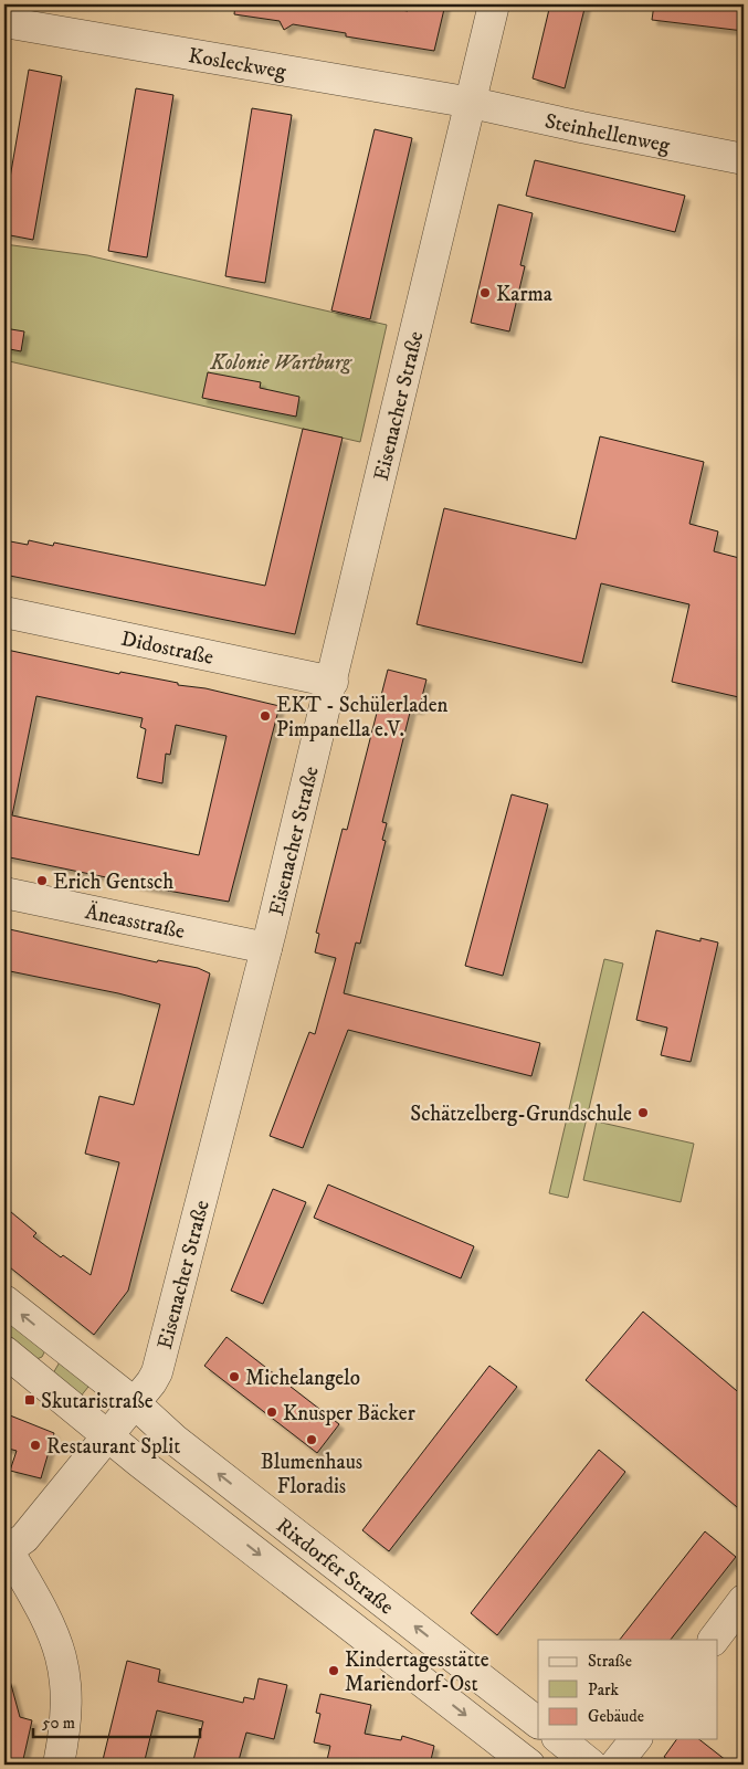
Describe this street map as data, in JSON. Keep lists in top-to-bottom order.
{
  "streets": {
    "street": [
      "Kosleckweg",
      "Steinhellenweg",
      "Eisenacher Straße",
      "Didostraße",
      "Äneasstraße",
      "Rixdorfer Straße"
    ]
  },
  "crossings": [
    ["Kosleckweg", "Steinhellenweg"],
    ["Kosleckweg", "Eisenacher Straße"],
    ["Steinhellenweg", "Eisenacher Straße"],
    ["Eisenacher Straße", "Didostraße"],
    ["Eisenacher Straße", "Äneasstraße"],
    ["Eisenacher Straße", "Rixdorfer Straße"]
  ],
  "parks": ["Kolonie Wartburg"],
  "places": {
    "other": [
      "Karma",
      "EKT - Schülerladen Pimpanella e.V.",
      "Erich Gentsch",
      "Schätzelberg-Grundschule",
      "Michelangelo",
      "Knusper Bäcker",
      "Blumenhaus Floradis",
      "Restaurant Split",
      "Kindertagesstätte Mariendorf-Ost"
    ],
    "transit": ["Skutaristraße"]
  },
  "legend": ["Straße", "Park", "Gebäude"],
  "scale_bar": "50 m"
}
